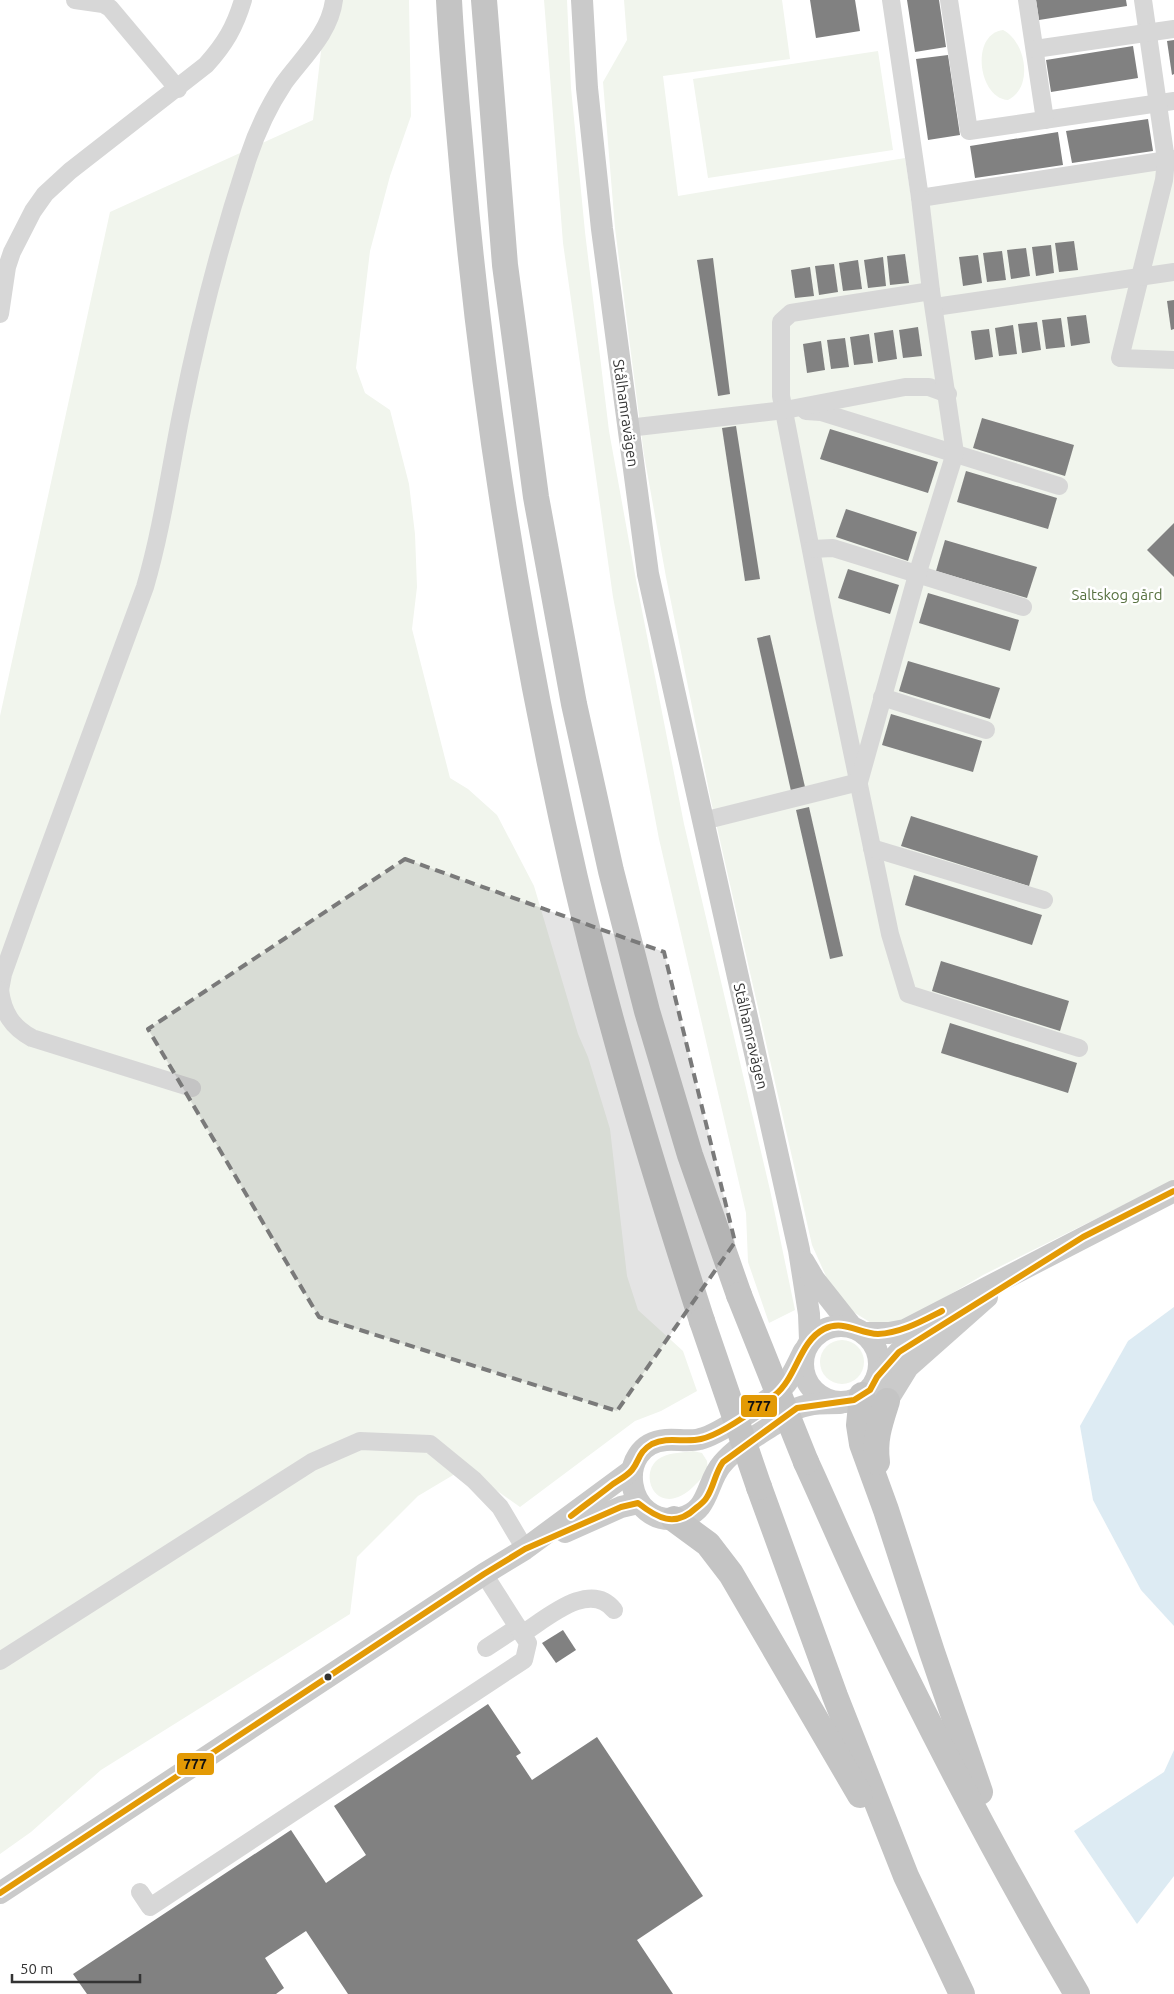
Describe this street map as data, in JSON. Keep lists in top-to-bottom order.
{
  "streets": {
    "main road": ["Stålhamravägen"]
  },
  "parks": ["Saltskog gård"],
  "lines": ["transit line 777"],
  "scale_bar": "50 m"
}
